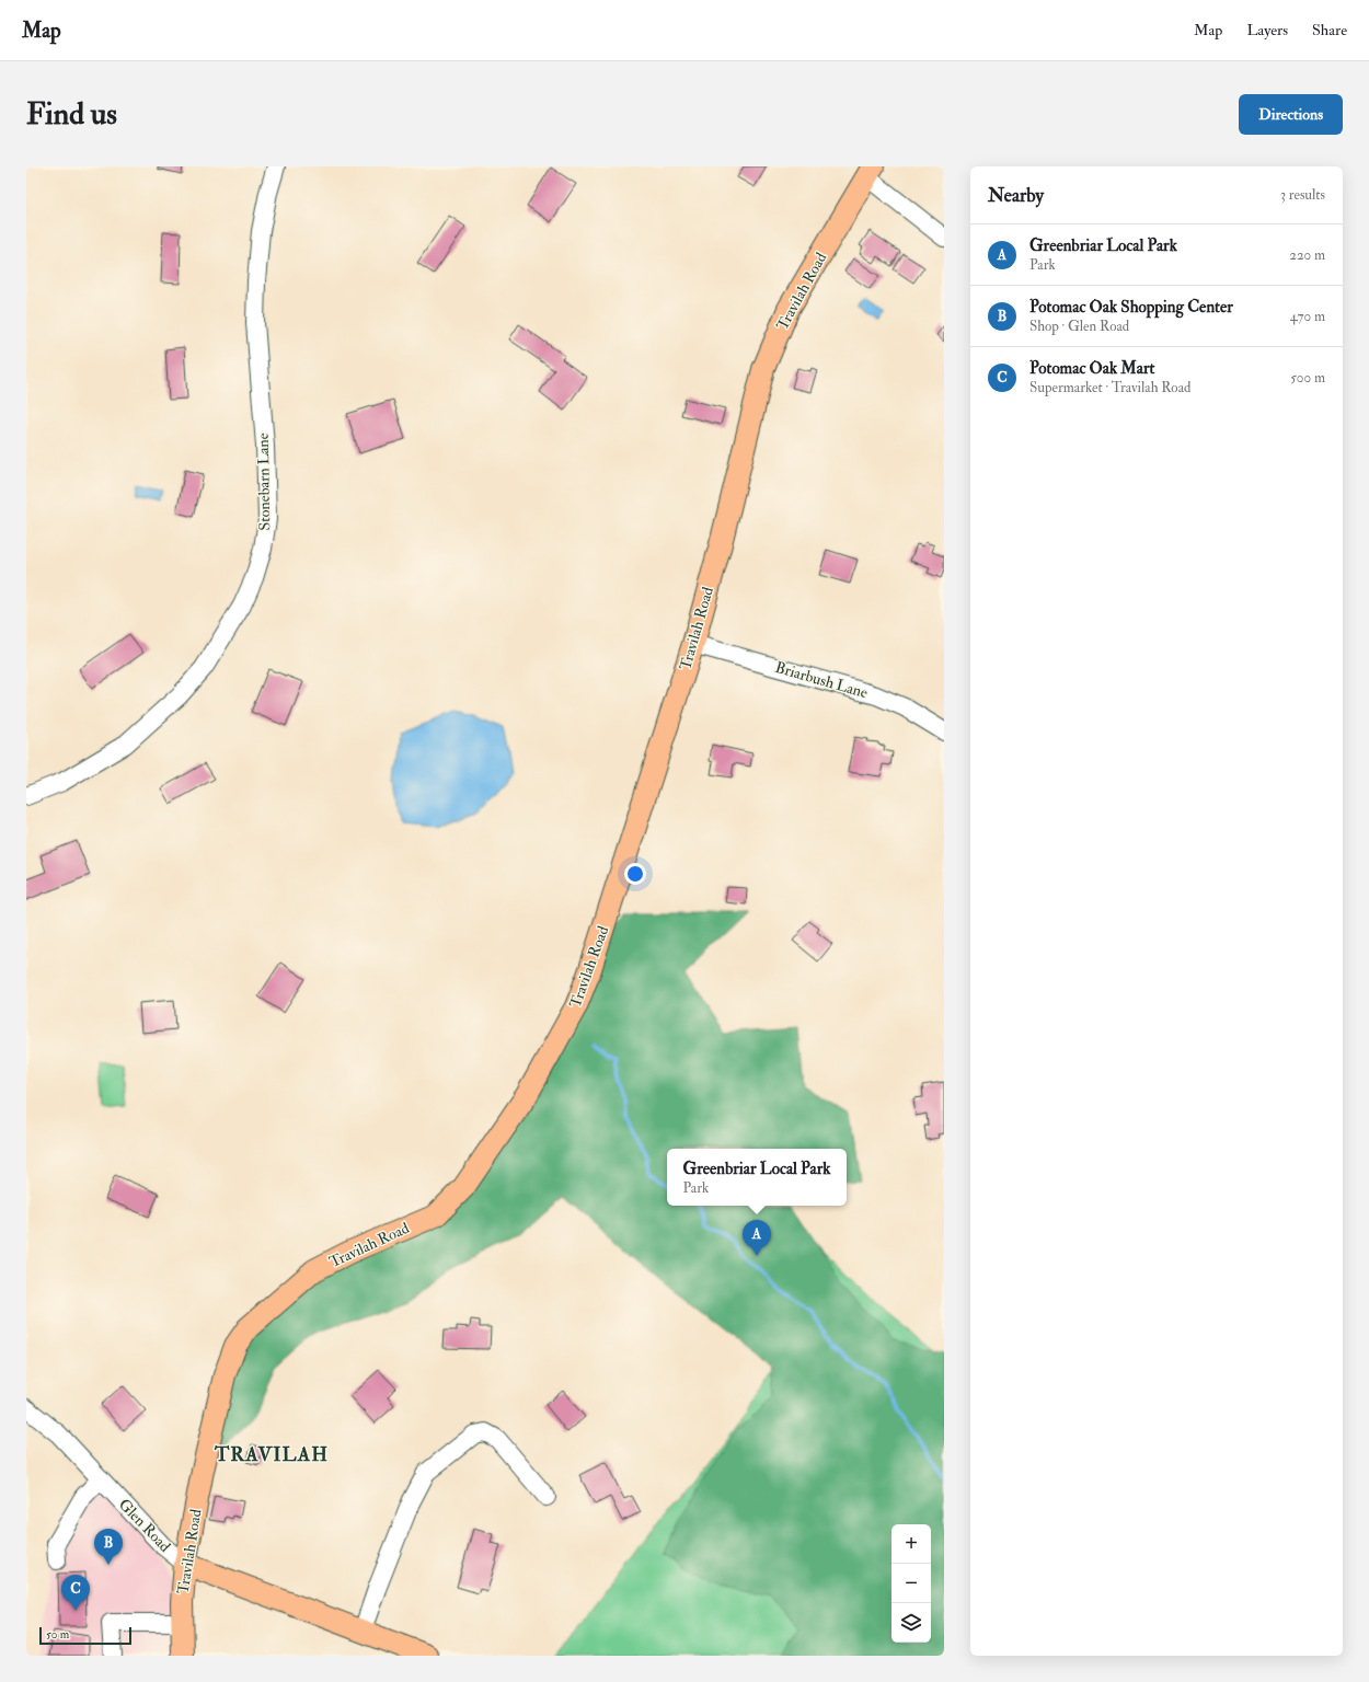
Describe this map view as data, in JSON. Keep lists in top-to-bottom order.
{
  "streets": {
    "main road": ["Travilah Road", "Glen Road"],
    "street": ["Stonebarn Lane", "Briarbush Lane"]
  },
  "crossings": [
    ["Travilah Road", "Briarbush Lane"],
    ["Travilah Road", "Glen Road"]
  ],
  "districts": ["TRAVILAH"],
  "scale_bar": "50 m",
  "page": {
    "header": "Map",
    "nav": ["Map", "Layers", "Share"],
    "buttons": "Directions",
    "title": "Find us",
    "heading": ["Nearby", "3 results"],
    "list": [
      {
        "mark": "A",
        "name": "Greenbriar Local Park",
        "note": "Park",
        "value": "220 m"
      },
      {
        "mark": "B",
        "name": "Potomac Oak Shopping Center",
        "note": "Shop · Glen Road",
        "value": "470 m"
      },
      {
        "mark": "C",
        "name": "Potomac Oak Mart",
        "note": "Supermarket · Travilah Road",
        "value": "500 m"
      }
    ],
    "popup": ["Greenbriar Local Park", "Park"],
    "pins": ["A", "B", "C"],
    "map_buttons": ["+", "−"],
    "scale": "50 m"
  }
}
